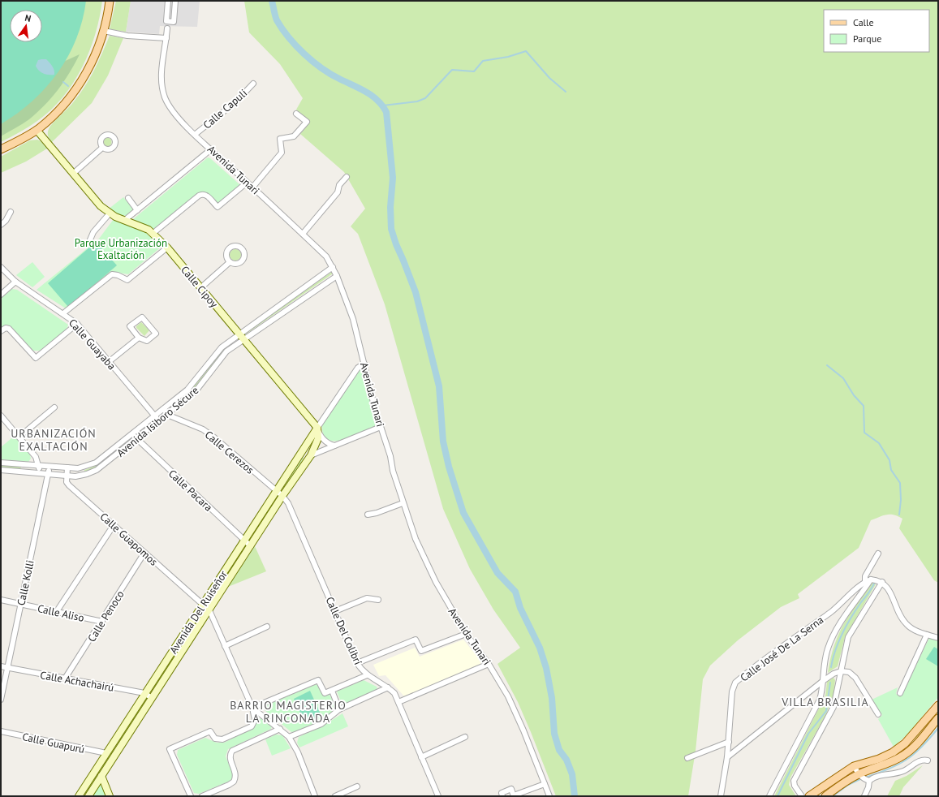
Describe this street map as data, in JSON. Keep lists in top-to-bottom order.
{
  "streets": {
    "main road": ["Calle Cipoy", "Avenida Del Ruiseñor"],
    "street": [
      "Calle Capuli",
      "Avenida Tunari",
      "Calle Guayaba",
      "Avenida Isiboro Sécure",
      "Calle Cerezos",
      "Calle Pacara",
      "Calle Guapomos",
      "Calle Kolli",
      "Calle Aliso",
      "Calle Penoco",
      "Calle Del Colibrí",
      "Calle José De La Serna",
      "Calle Achachairú",
      "Calle Guapurú"
    ]
  },
  "crossings": [
    ["Calle Capuli", "Avenida Tunari"],
    ["Avenida Tunari", "Avenida Isiboro Sécure"],
    ["Avenida Tunari", "Avenida Del Ruiseñor"],
    ["Calle Cipoy", "Avenida Isiboro Sécure"],
    ["Calle Cipoy", "Avenida Del Ruiseñor"],
    ["Calle Guayaba", "Avenida Isiboro Sécure"],
    ["Avenida Isiboro Sécure", "Calle Cerezos"],
    ["Avenida Isiboro Sécure", "Calle Pacara"],
    ["Avenida Isiboro Sécure", "Calle Guapomos"],
    ["Avenida Isiboro Sécure", "Calle Kolli"],
    ["Calle Cerezos", "Avenida Del Ruiseñor"],
    ["Calle Cerezos", "Calle Del Colibrí"],
    ["Calle Pacara", "Avenida Del Ruiseñor"],
    ["Calle Guapomos", "Avenida Del Ruiseñor"],
    ["Calle Guapomos", "Calle Penoco"],
    ["Calle Kolli", "Calle Aliso"],
    ["Calle Kolli", "Calle Achachairú"],
    ["Avenida Del Ruiseñor", "Calle Del Colibrí"],
    ["Avenida Del Ruiseñor", "Calle Achachairú"],
    ["Avenida Del Ruiseñor", "Calle Guapurú"],
    ["Calle Aliso", "Calle Penoco"],
    ["Calle Penoco", "Calle Achachairú"]
  ],
  "districts": ["URBANIZACIÓN EXALTACIÓN", "VILLA BRASILIA", "BARRIO MAGISTERIO LA RINCONADA"],
  "parks": ["Parque Urbanización Exaltación"],
  "legend": ["Calle", "Parque"],
  "north": "top"
}
